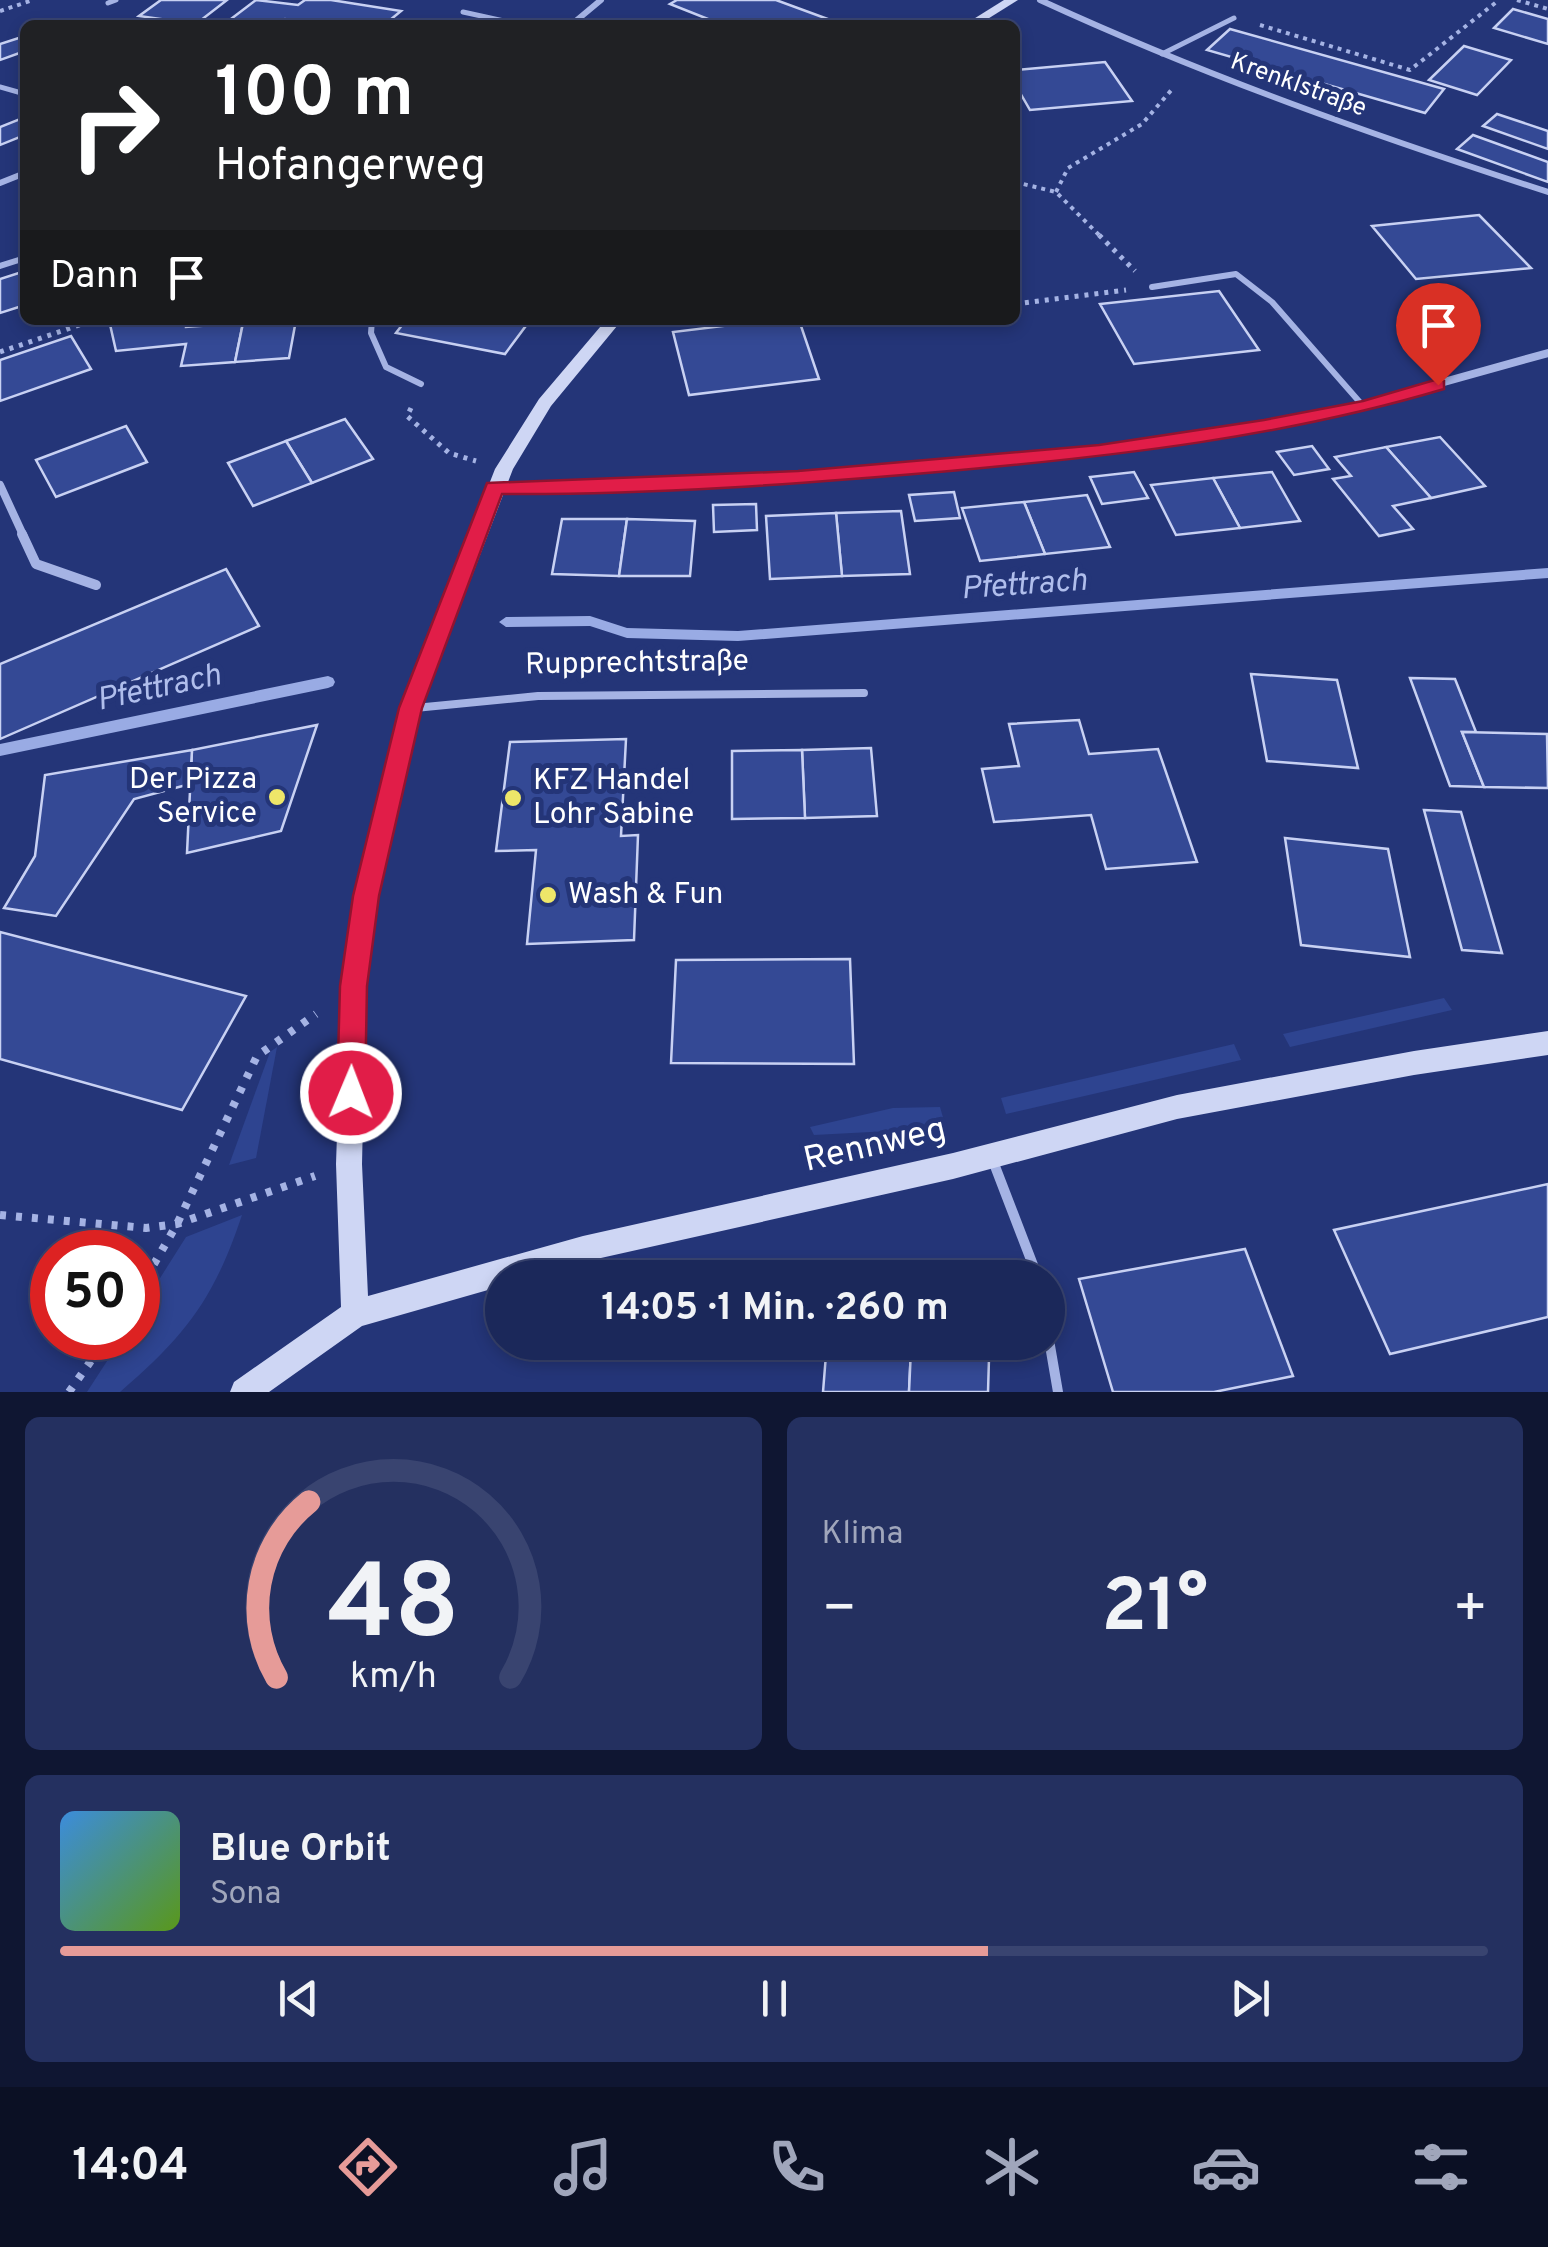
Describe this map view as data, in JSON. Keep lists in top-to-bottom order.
{
  "streets": {
    "main road": ["Rennweg"],
    "street": ["Krenklstraße"],
    "lane": ["Rupprechtstraße"]
  },
  "water": ["Pfettrach"],
  "places": ["Der Pizza Service", "KFZ Handel Lohr Sabine", "Wash & Fun"],
  "page": {
    "turn": ["100 m", "Hofangerweg"],
    "then": "Dann",
    "limit": "50",
    "trip": "14:05 · 1 Min. · 260 m",
    "tile": "Klima",
    "heat": ["−", "21°", "+"],
    "song": ["Blue Orbit", "Sona"],
    "tabs": "14:04",
    "gauge": ["48", "km/h"]
  }
}
